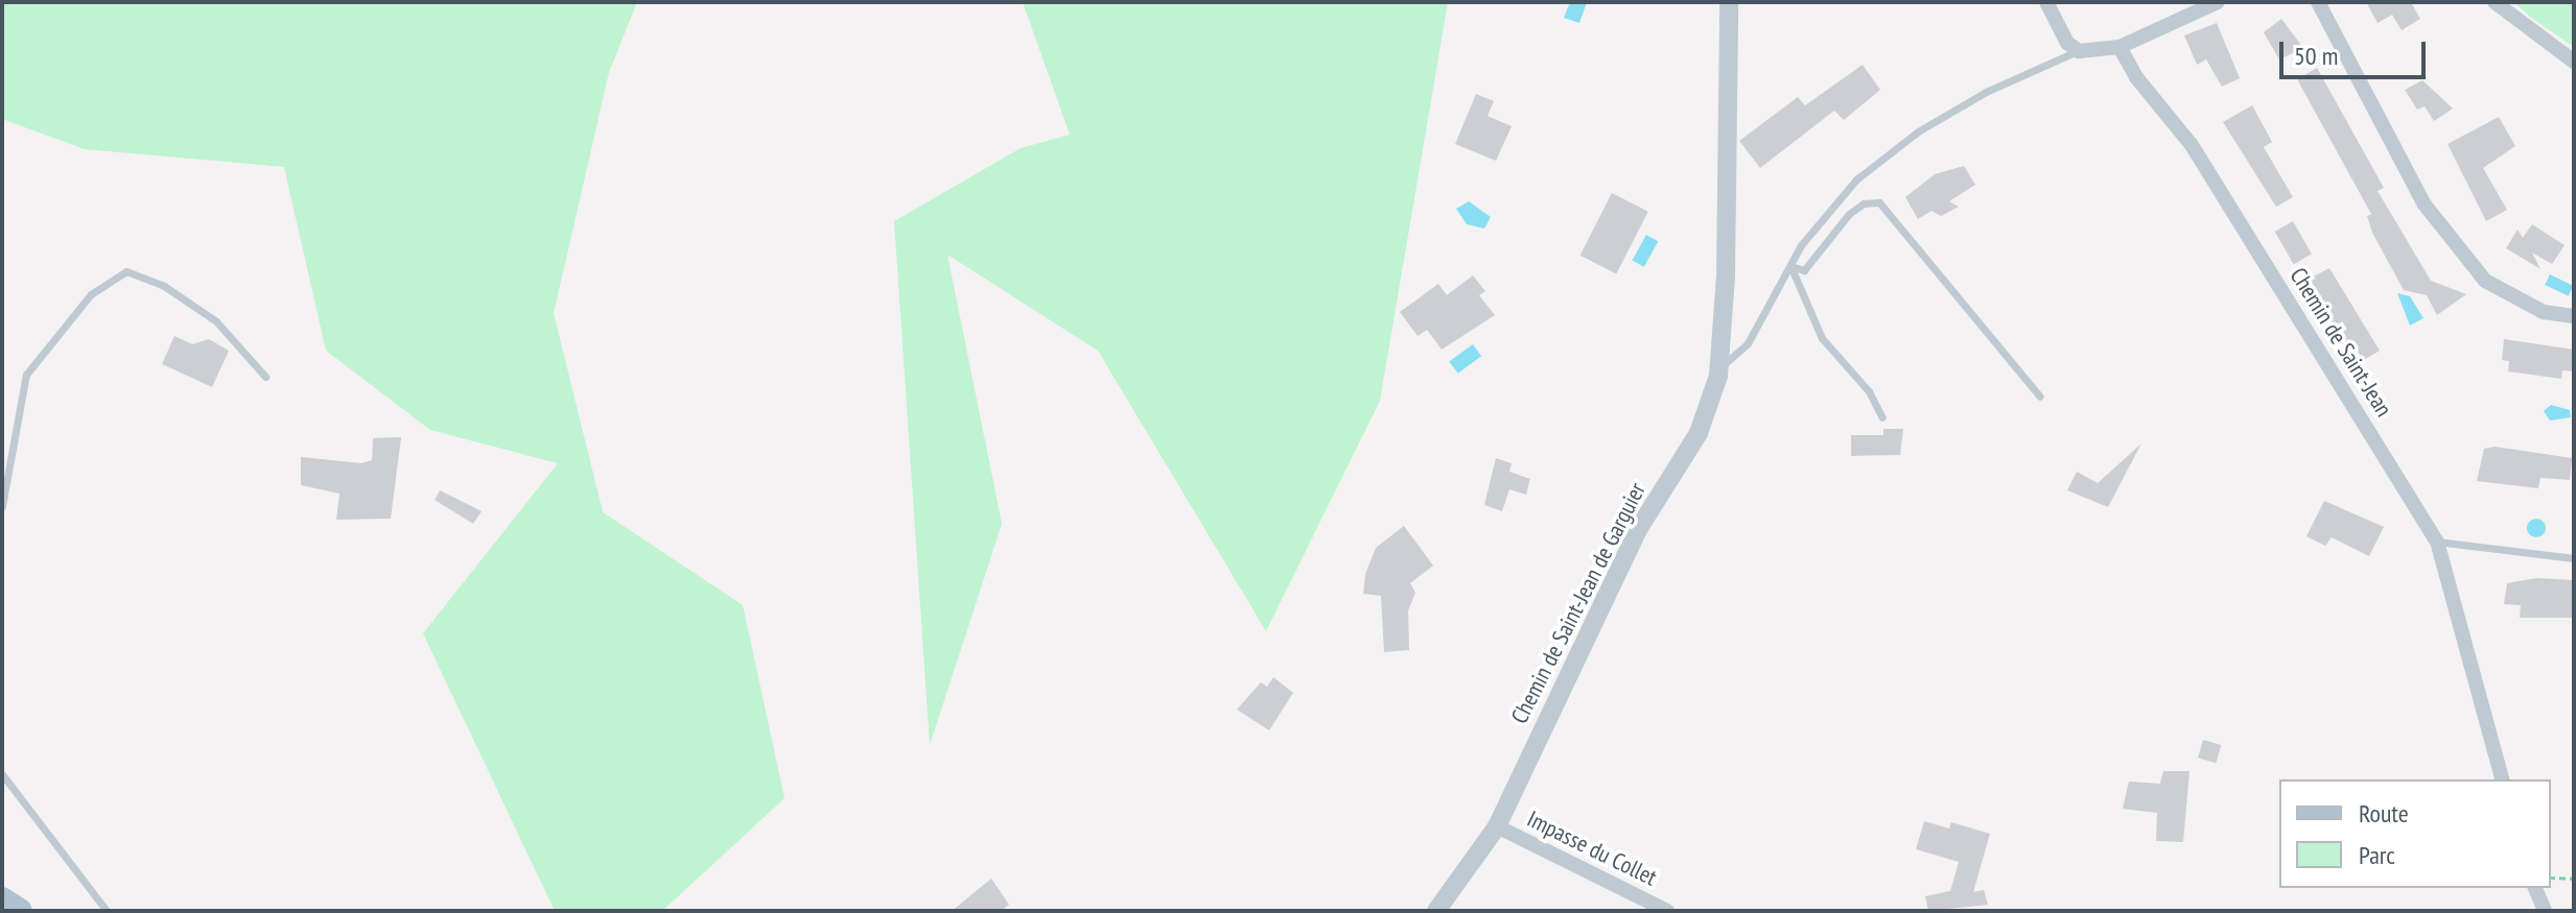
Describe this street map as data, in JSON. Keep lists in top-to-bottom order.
{
  "streets": {
    "street": ["Chemin de Saint-Jean", "Chemin de Saint-Jean de Garguier", "Impasse du Collet"]
  },
  "crossings": [
    ["Chemin de Saint-Jean de Garguier", "Impasse du Collet"]
  ],
  "legend": ["Route", "Parc"],
  "scale_bar": "50 m"
}
